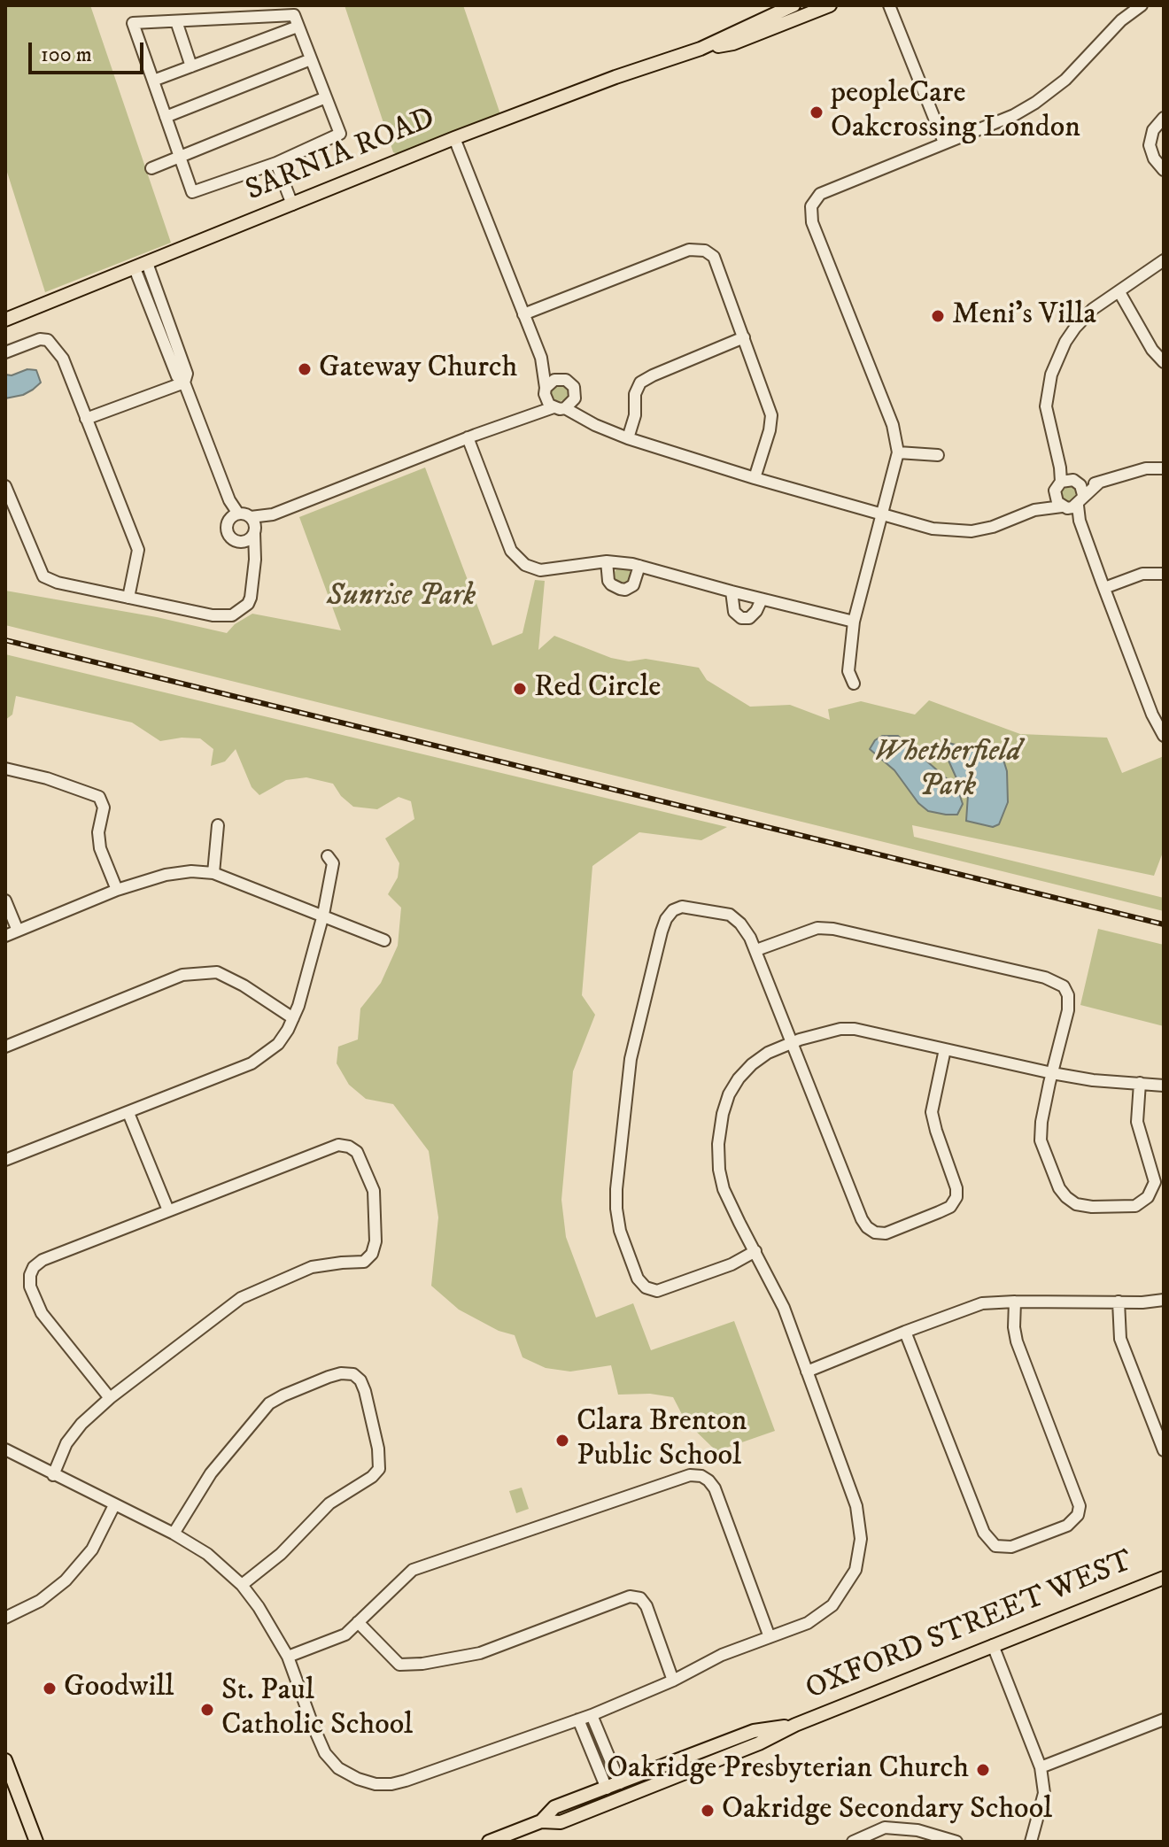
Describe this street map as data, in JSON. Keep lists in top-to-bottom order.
{
  "streets": {
    "main road": ["SARNIA ROAD", "OXFORD STREET WEST"]
  },
  "parks": ["Sunrise Park", "Whetherfield Park"],
  "places": [
    "peopleCare Oakcrossing London",
    "Meni's Villa",
    "Gateway Church",
    "Red Circle",
    "Clara Brenton Public School",
    "Goodwill",
    "St. Paul Catholic School",
    "Oakridge Presbyterian Church",
    "Oakridge Secondary School"
  ],
  "scale_bar": "100 m"
}
